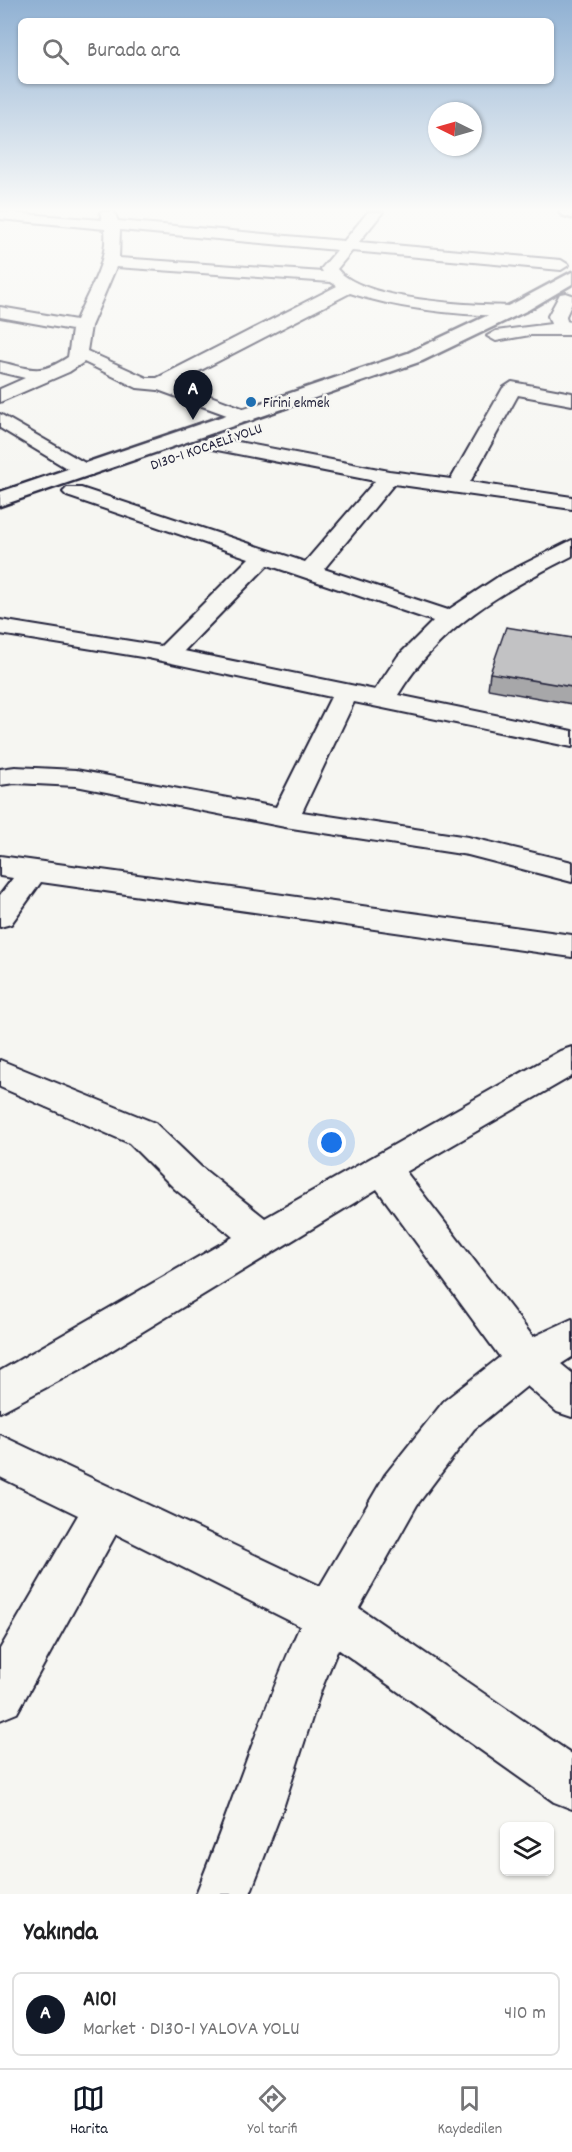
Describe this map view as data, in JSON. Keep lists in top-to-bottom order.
{
  "streets": {
    "highway": ["D130-1 KOCAELİ YOLU"]
  },
  "places": ["Firini ekmek"],
  "north": "left",
  "page": {
    "search": "Burada ara",
    "pins": "A",
    "heading": "Yakında",
    "list": [
      {
        "mark": "A",
        "name": "A101",
        "note": "Market · D130-1 YALOVA YOLU",
        "value": "410 m"
      }
    ],
    "nav": ["Harita", "Yol tarifi", "Kaydedilen"]
  }
}
